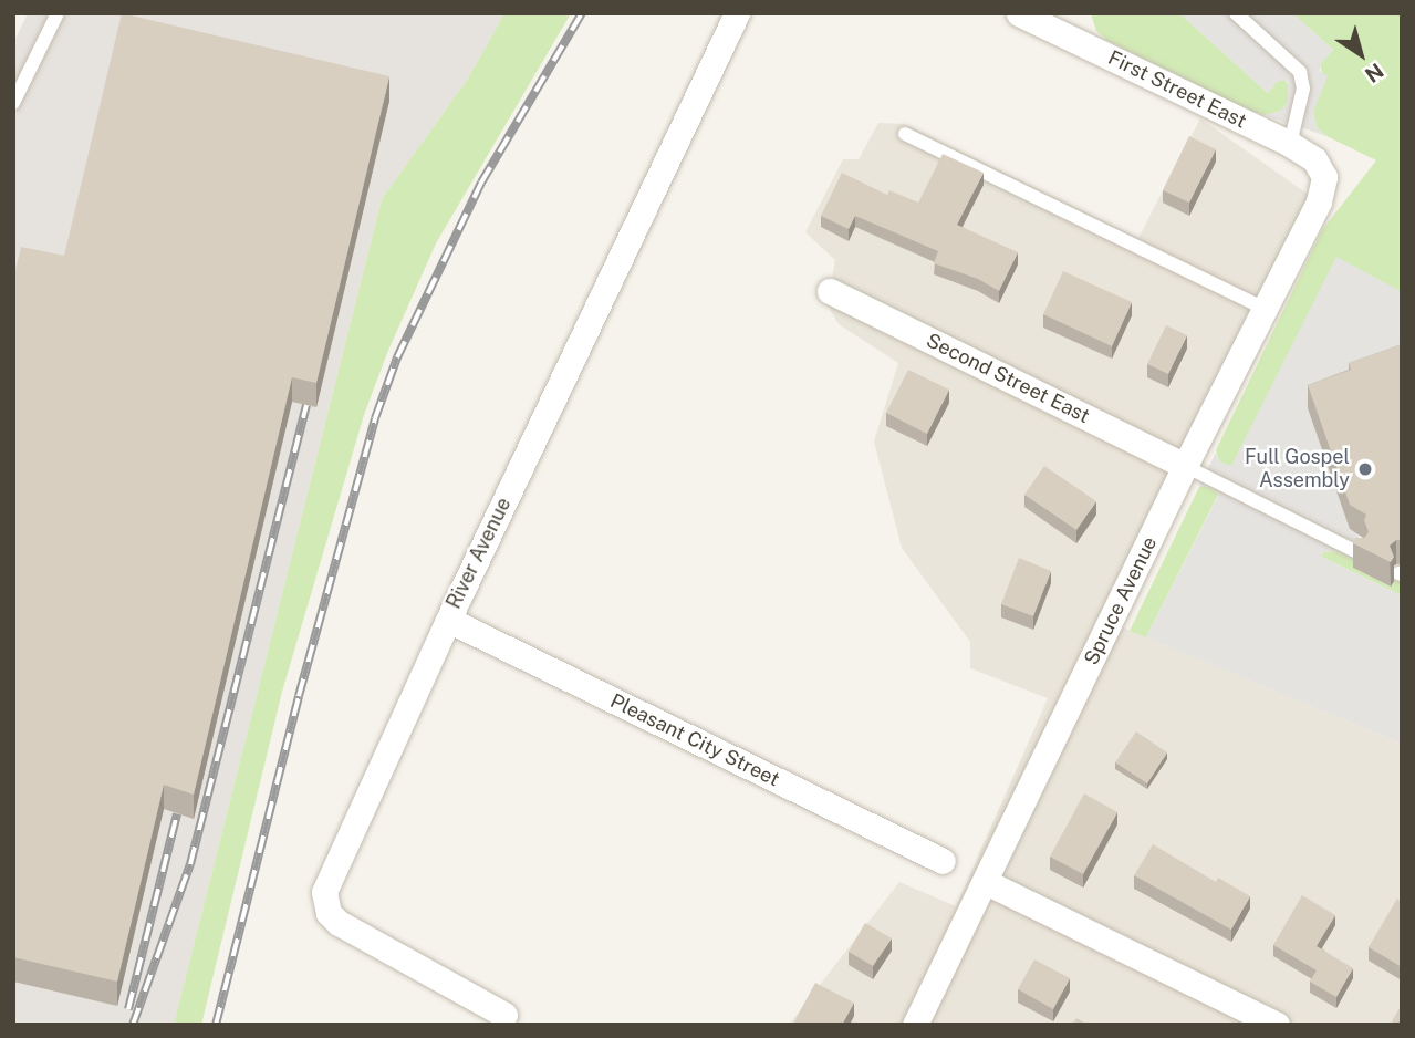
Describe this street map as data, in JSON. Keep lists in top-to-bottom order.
{
  "streets": {
    "street": [
      "First Street East",
      "Second Street East",
      "River Avenue",
      "Spruce Avenue",
      "Pleasant City Street"
    ]
  },
  "crossings": [
    ["First Street East", "Spruce Avenue"],
    ["Second Street East", "Spruce Avenue"],
    ["River Avenue", "Pleasant City Street"]
  ],
  "places": ["Full Gospel Assembly"],
  "north": "bottom right"
}
